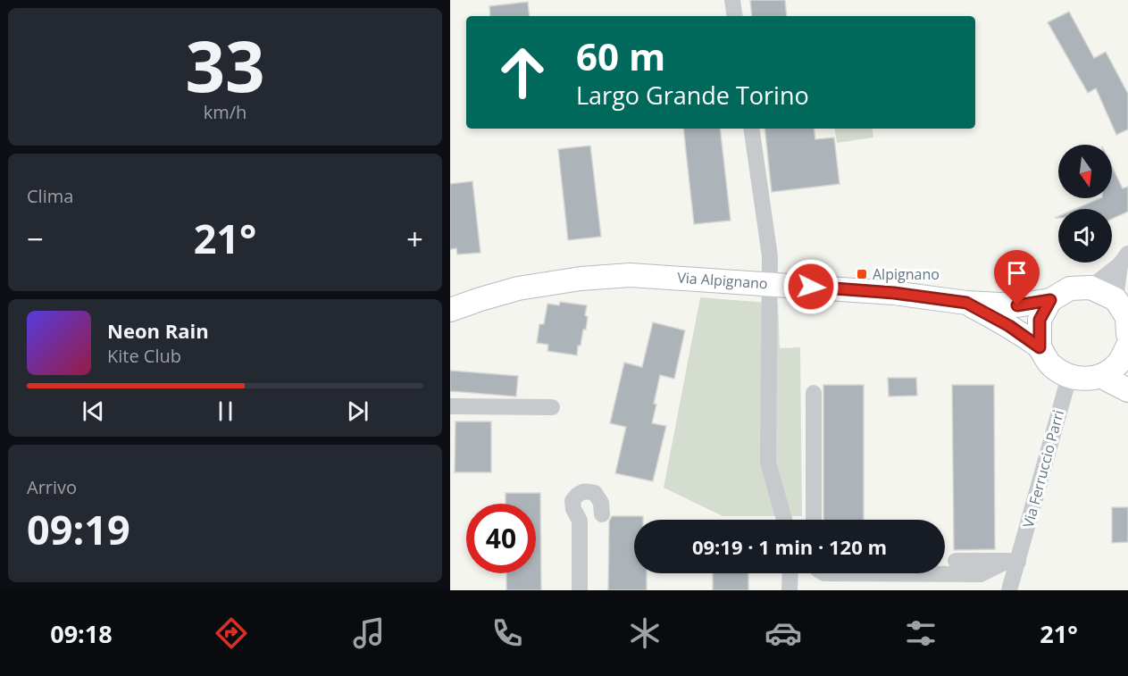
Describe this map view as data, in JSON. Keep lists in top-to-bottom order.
{
  "streets": {
    "street": ["Via Alpignano", "Via Ferruccio Parri"]
  },
  "places": {
    "transit": ["Alpignano"]
  },
  "north": "bottom",
  "page": {
    "tile": [
      ["33", "km/h"],
      "Clima",
      ["Arrivo", "09:19"]
    ],
    "turn": ["60 m", "Largo Grande Torino"],
    "heat": ["−", "21°", "+"],
    "song": ["Neon Rain", "Kite Club"],
    "limit": "40",
    "trip": "09:19 · 1 min · 120 m",
    "tabs": ["09:18", "21°"]
  }
}
